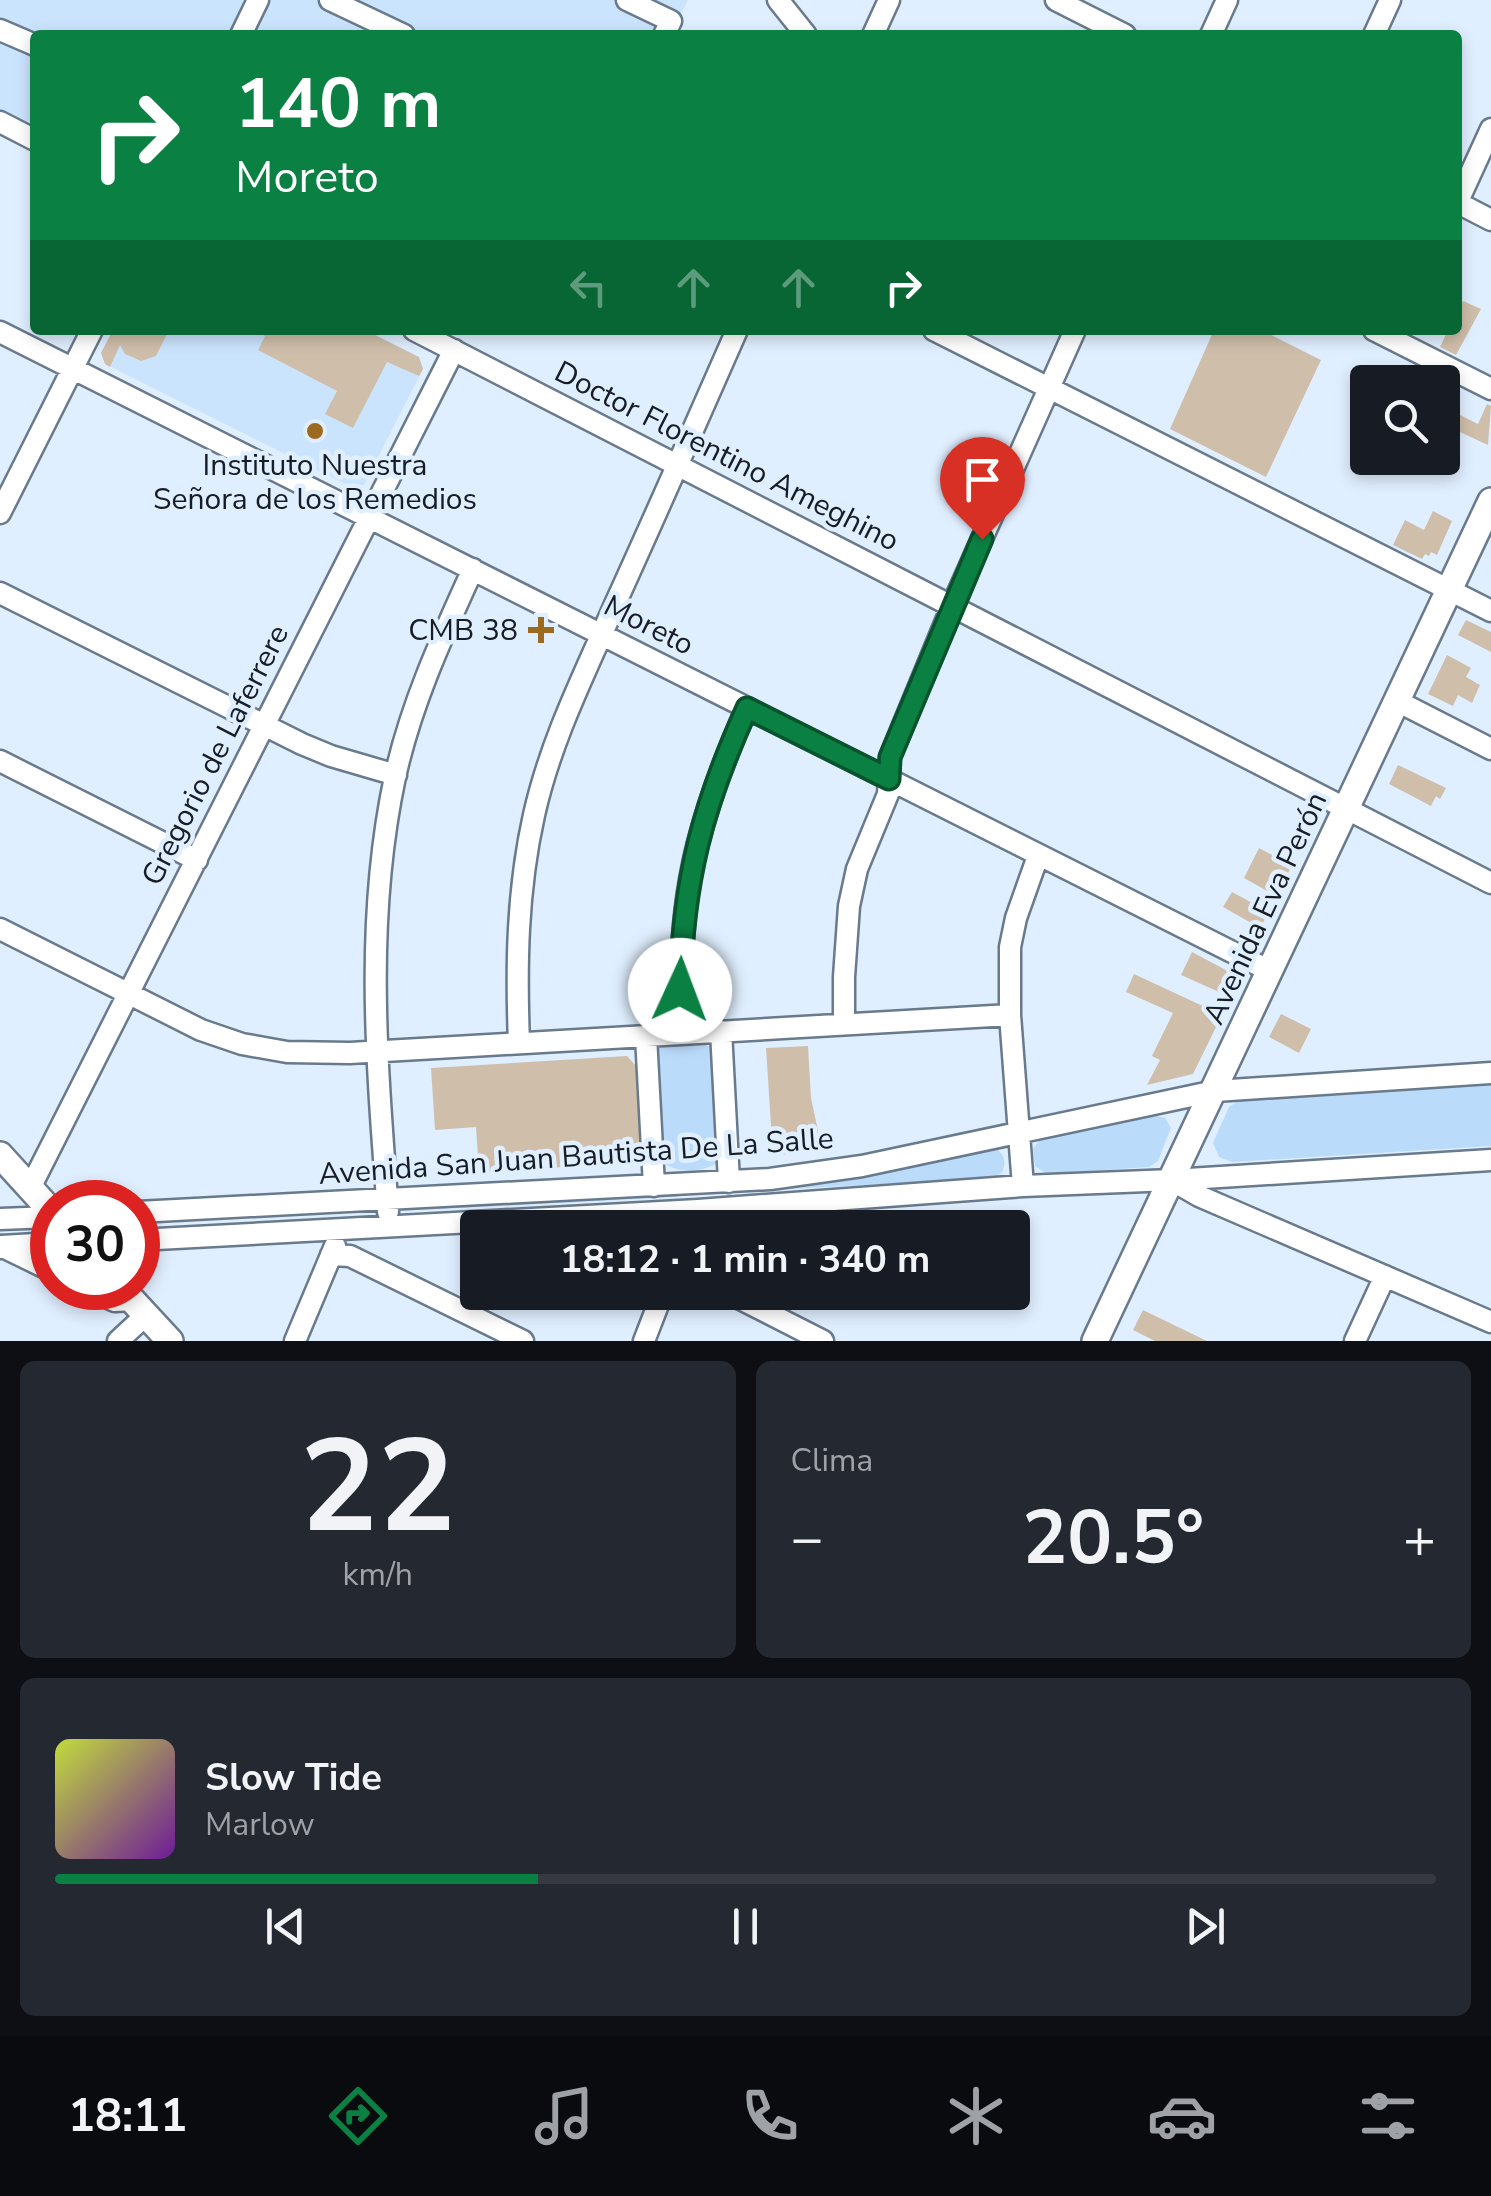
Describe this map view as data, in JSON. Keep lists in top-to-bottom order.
{
  "streets": {
    "main road": ["Avenida Eva Perón"],
    "street": [
      "Doctor Florentino Ameghino",
      "Moreto",
      "Gregorio de Laferrere",
      "Avenida San Juan Bautista De La Salle"
    ]
  },
  "crossings": [
    ["Doctor Florentino Ameghino", "Gregorio de Laferrere"],
    ["Doctor Florentino Ameghino", "Avenida Eva Perón"],
    ["Moreto", "Gregorio de Laferrere"],
    ["Moreto", "Avenida Eva Perón"],
    ["Avenida Eva Perón", "Avenida San Juan Bautista De La Salle"]
  ],
  "places": {
    "other": ["Instituto Nuestra Señora de los Remedios"],
    "health": ["CMB 38"]
  },
  "page": {
    "turn": ["140 m", "Moreto"],
    "limit": "30",
    "trip": "18:12 · 1 min · 340 m",
    "tile": [
      ["22", "km/h"],
      "Clima"
    ],
    "heat": ["−", "20.5°", "+"],
    "song": ["Slow Tide", "Marlow"],
    "tabs": "18:11"
  }
}
